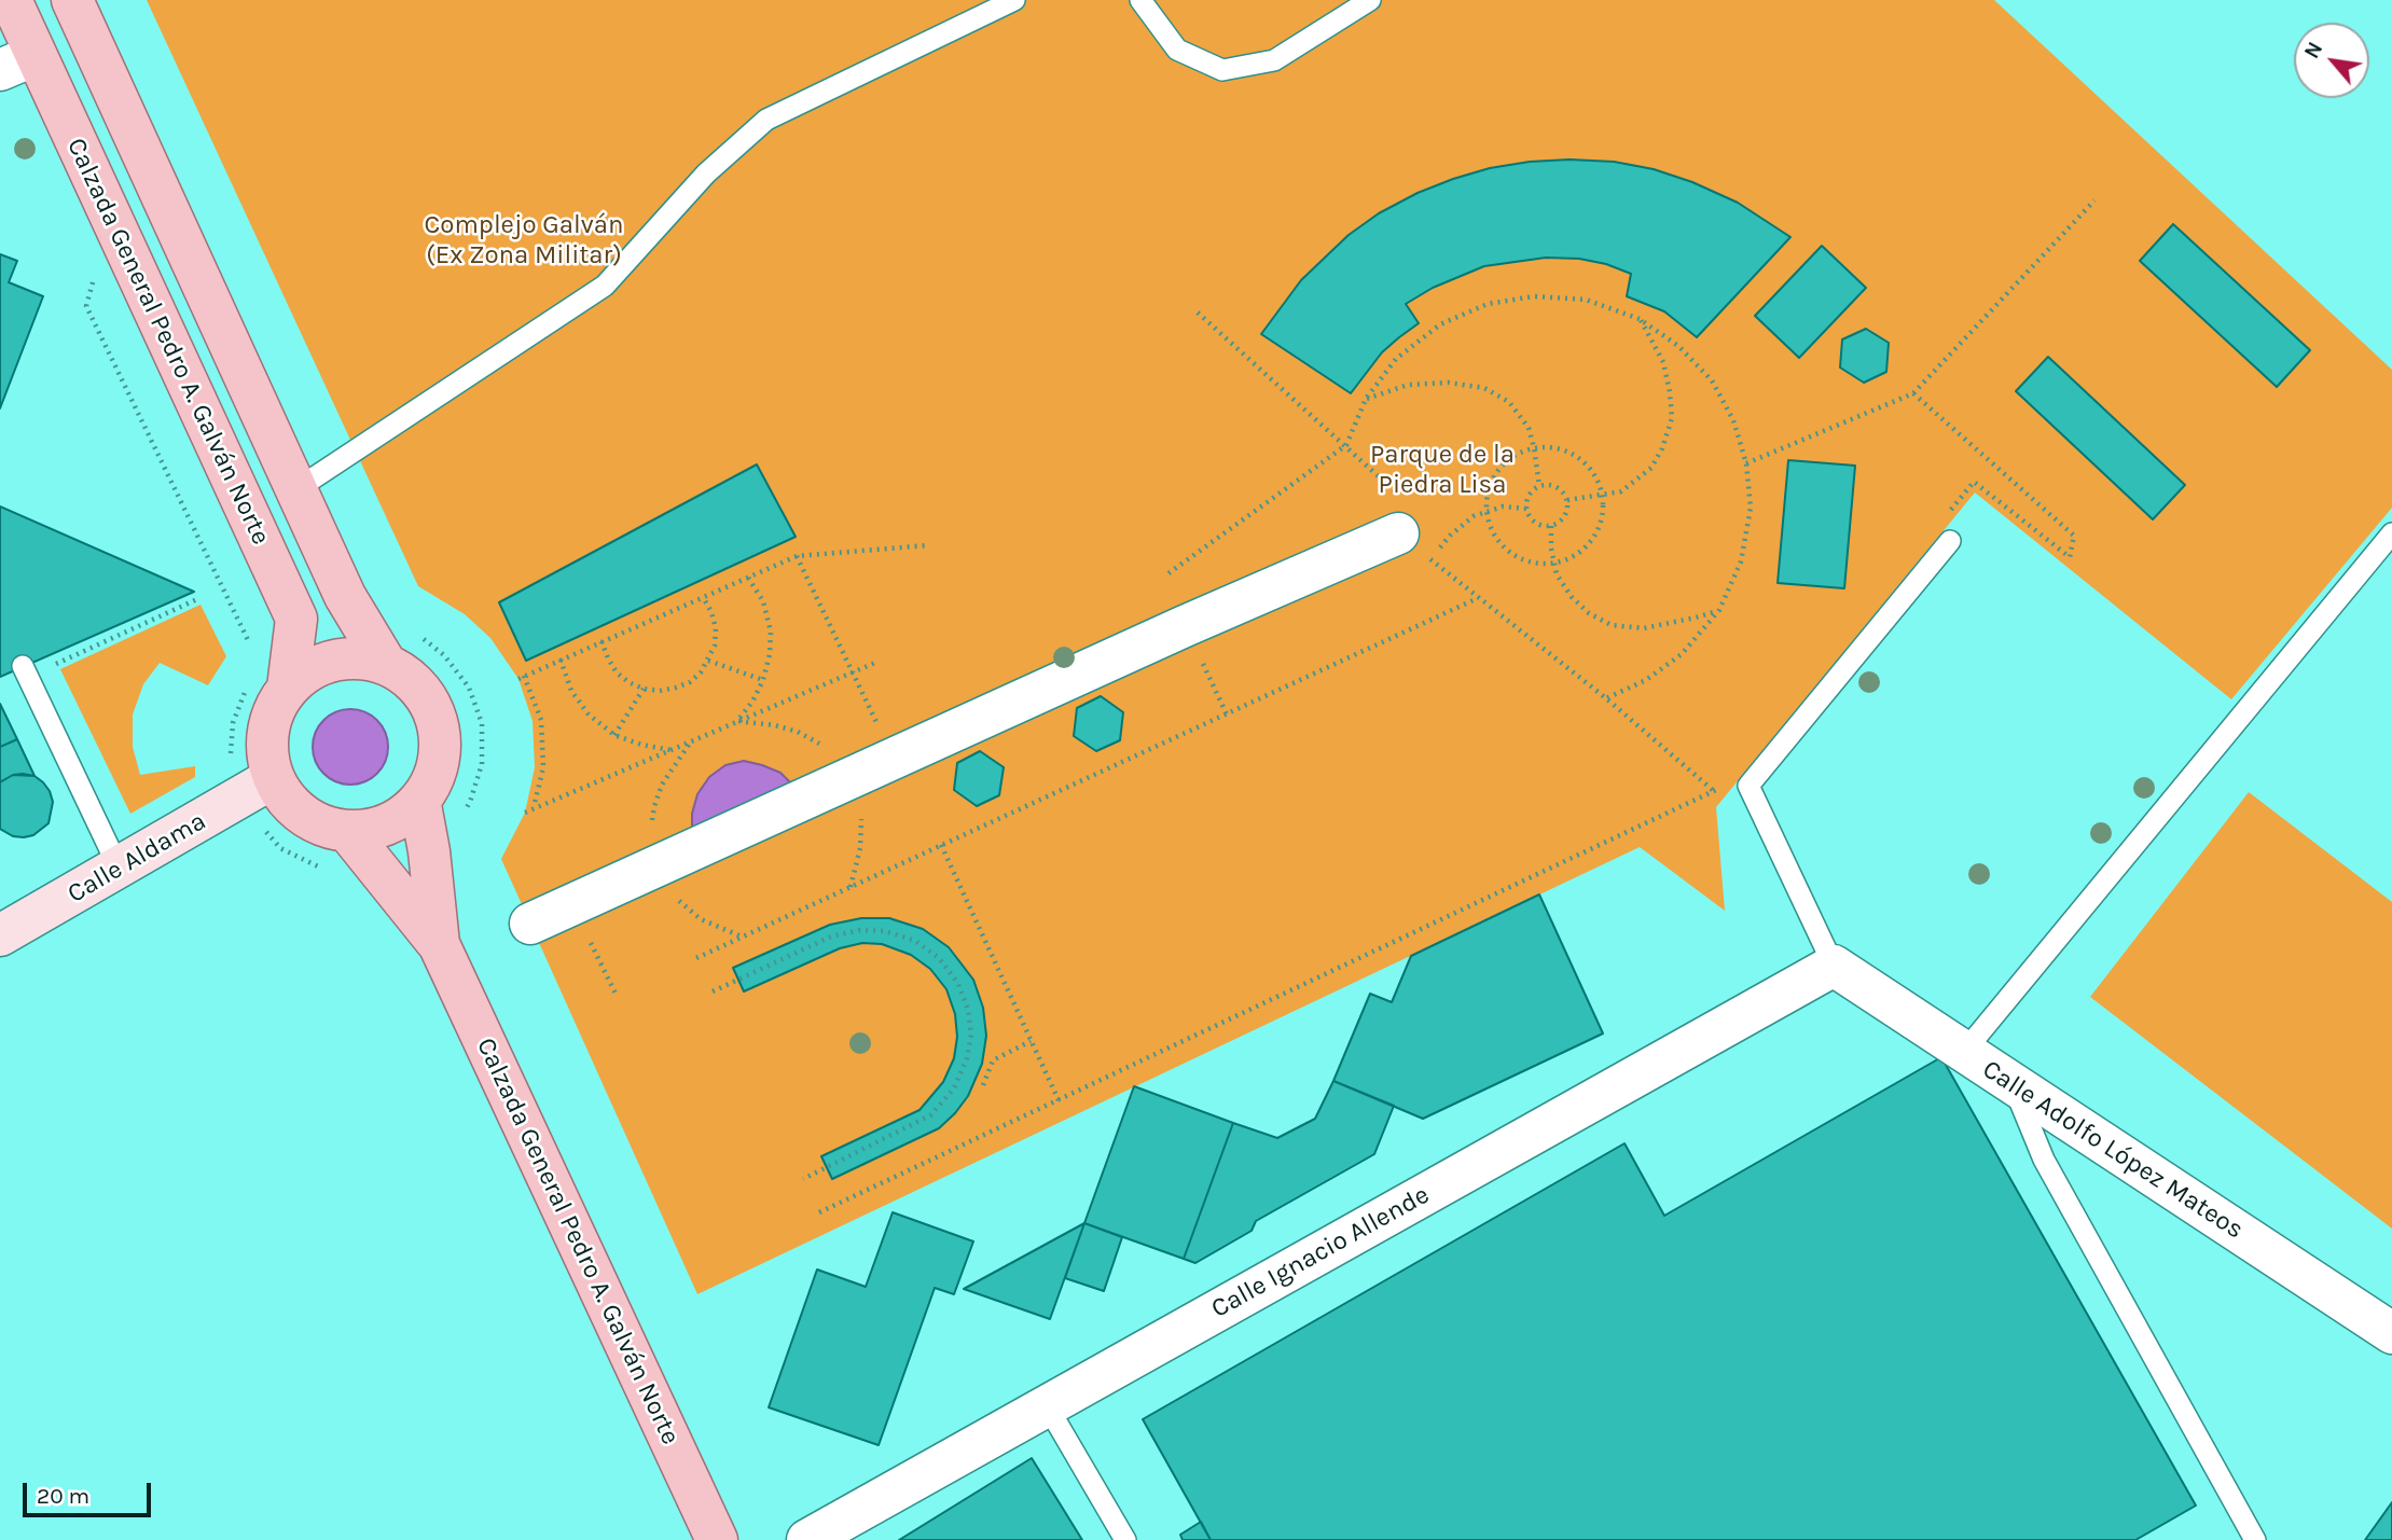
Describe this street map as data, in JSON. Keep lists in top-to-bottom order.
{
  "streets": {
    "main road": ["Calzada General Pedro A. Galván Norte"],
    "street": ["Calle Aldama", "Calle Adolfo López Mateos", "Calle Ignacio Allende"]
  },
  "crossings": [
    ["Calzada General Pedro A. Galván Norte", "Calle Aldama"],
    ["Calle Adolfo López Mateos", "Calle Ignacio Allende"]
  ],
  "parks": ["Complejo Galván (Ex Zona Militar)", "Parque de la Piedra Lisa"],
  "scale_bar": "20 m",
  "north": "top left"
}
